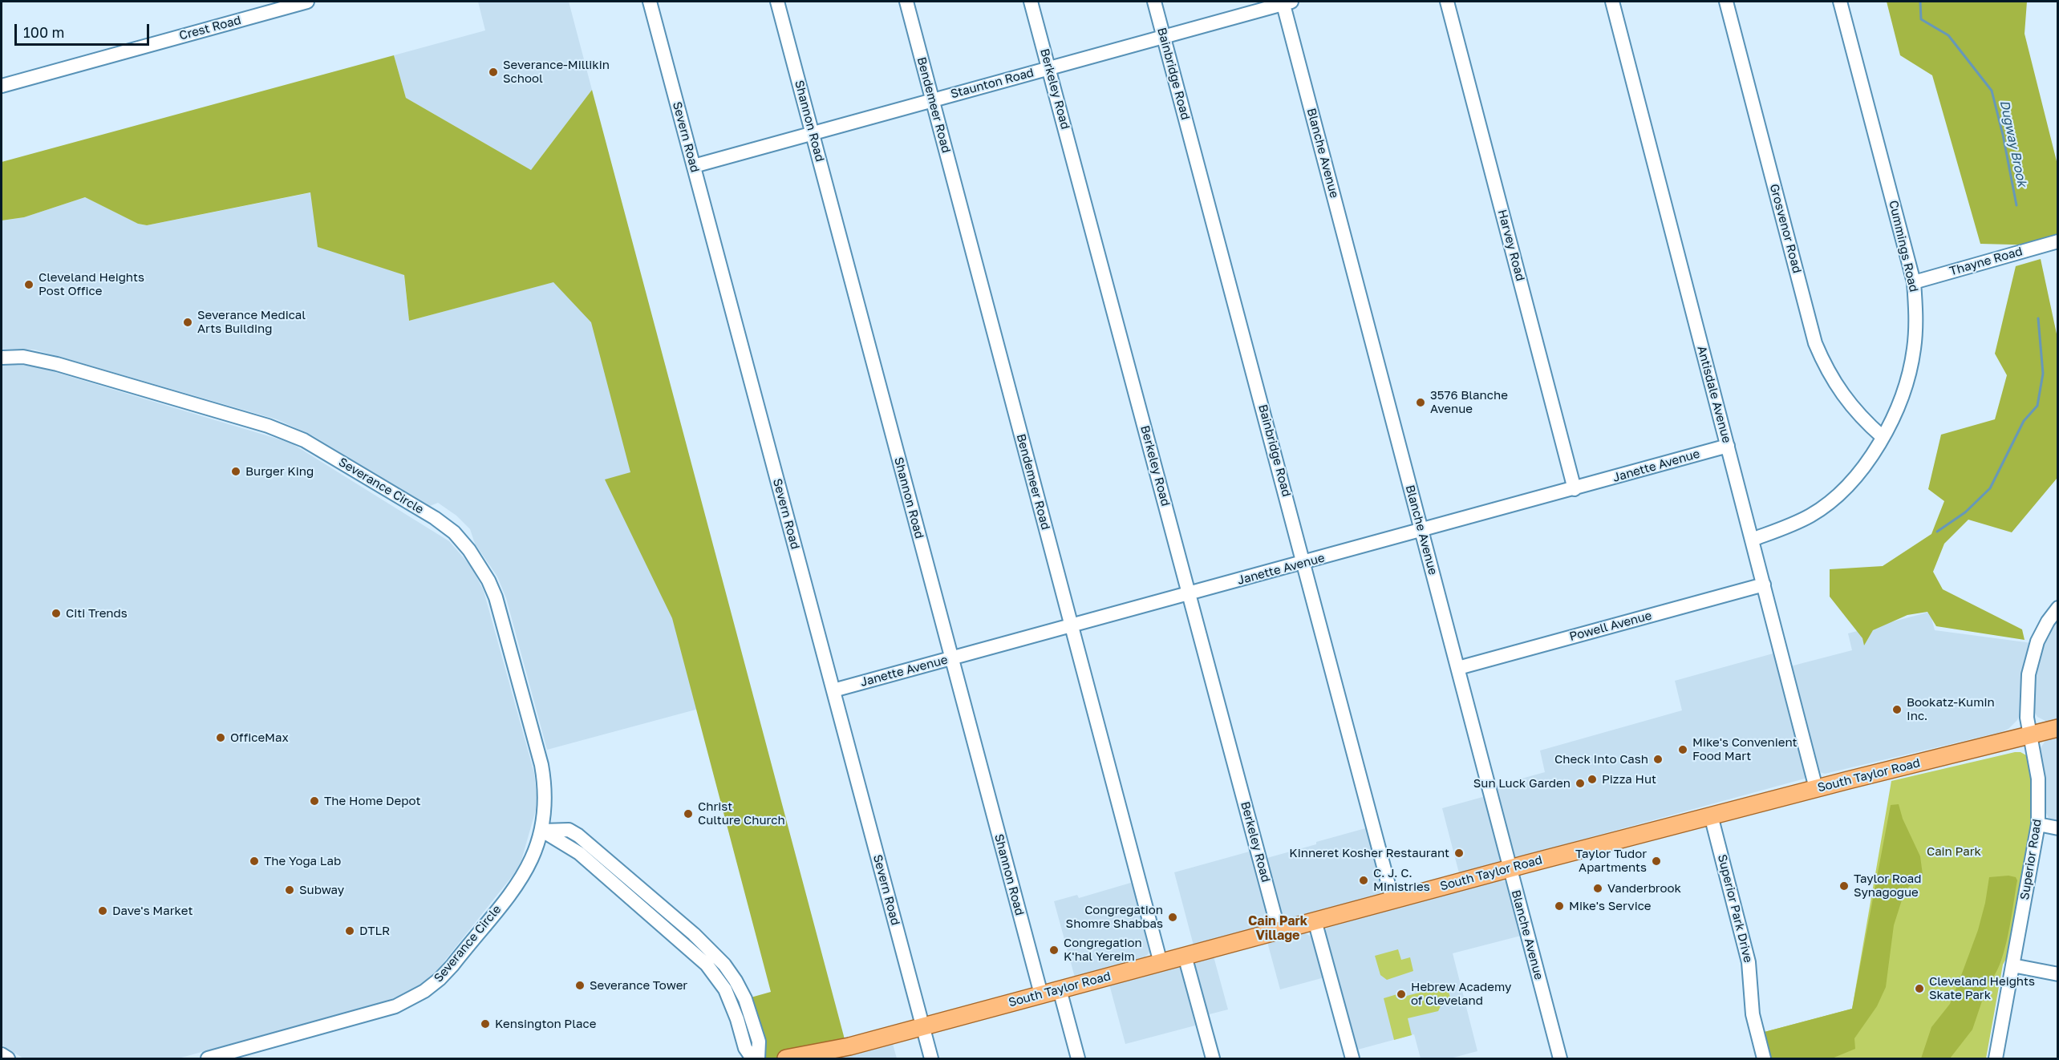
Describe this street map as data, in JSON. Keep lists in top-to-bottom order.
{
  "streets": {
    "main road": ["South Taylor Road"],
    "street": [
      "Crest Road",
      "Bainbridge Road",
      "Staunton Road",
      "Berkeley Road",
      "Bendemeer Road",
      "Shannon Road",
      "Severn Road",
      "Blanche Avenue",
      "Grosvenor Road",
      "Harvey Road",
      "Cummings Road",
      "Thayne Road",
      "Antisdale Avenue",
      "Janette Avenue",
      "Severance Circle",
      "Powell Avenue",
      "Superior Road",
      "Superior Park Drive"
    ]
  },
  "crossings": [
    ["Bainbridge Road", "Staunton Road"],
    ["Bainbridge Road", "Janette Avenue"],
    ["Bainbridge Road", "South Taylor Road"],
    ["Staunton Road", "Berkeley Road"],
    ["Staunton Road", "Bendemeer Road"],
    ["Staunton Road", "Shannon Road"],
    ["Staunton Road", "Severn Road"],
    ["Staunton Road", "Blanche Avenue"],
    ["Berkeley Road", "Janette Avenue"],
    ["Berkeley Road", "South Taylor Road"],
    ["Bendemeer Road", "Janette Avenue"],
    ["Bendemeer Road", "South Taylor Road"],
    ["Shannon Road", "Janette Avenue"],
    ["Shannon Road", "South Taylor Road"],
    ["Severn Road", "Janette Avenue"],
    ["Severn Road", "South Taylor Road"],
    ["Blanche Avenue", "Janette Avenue"],
    ["Blanche Avenue", "Powell Avenue"],
    ["Blanche Avenue", "South Taylor Road"],
    ["Grosvenor Road", "Cummings Road"],
    ["Harvey Road", "Janette Avenue"],
    ["Cummings Road", "Thayne Road"],
    ["Cummings Road", "Antisdale Avenue"],
    ["Antisdale Avenue", "Janette Avenue"],
    ["Antisdale Avenue", "Powell Avenue"],
    ["Antisdale Avenue", "South Taylor Road"],
    ["South Taylor Road", "Superior Road"],
    ["South Taylor Road", "Superior Park Drive"]
  ],
  "districts": ["Cain Park Village"],
  "water": ["Dugway Brook"],
  "parks": ["Cain Park"],
  "places": [
    "Severance-Millikin School",
    "Cleveland Heights Post Office",
    "Severance Medical Arts Building",
    "3576 Blanche Avenue",
    "Burger King",
    "Citi Trends",
    "Bookatz-Kumin Inc.",
    "OfficeMax",
    "Mike's Convenient Food Mart",
    "Check Into Cash",
    "Pizza Hut",
    "Sun Luck Garden",
    "The Home Depot",
    "Christ Culture Church",
    "Kinneret Kosher Restaurant",
    "The Yoga Lab",
    "Taylor Tudor Apartments",
    "C. J. C. Ministries",
    "Taylor Road Synagogue",
    "Vanderbrook",
    "Subway",
    "Mike's Service",
    "Dave's Market",
    "Congregation Shomre Shabbas",
    "DTLR",
    "Congregation K'hal Yereim",
    "Severance Tower",
    "Cleveland Heights Skate Park",
    "Hebrew Academy of Cleveland",
    "Kensington Place"
  ],
  "scale_bar": "100 m"
}
